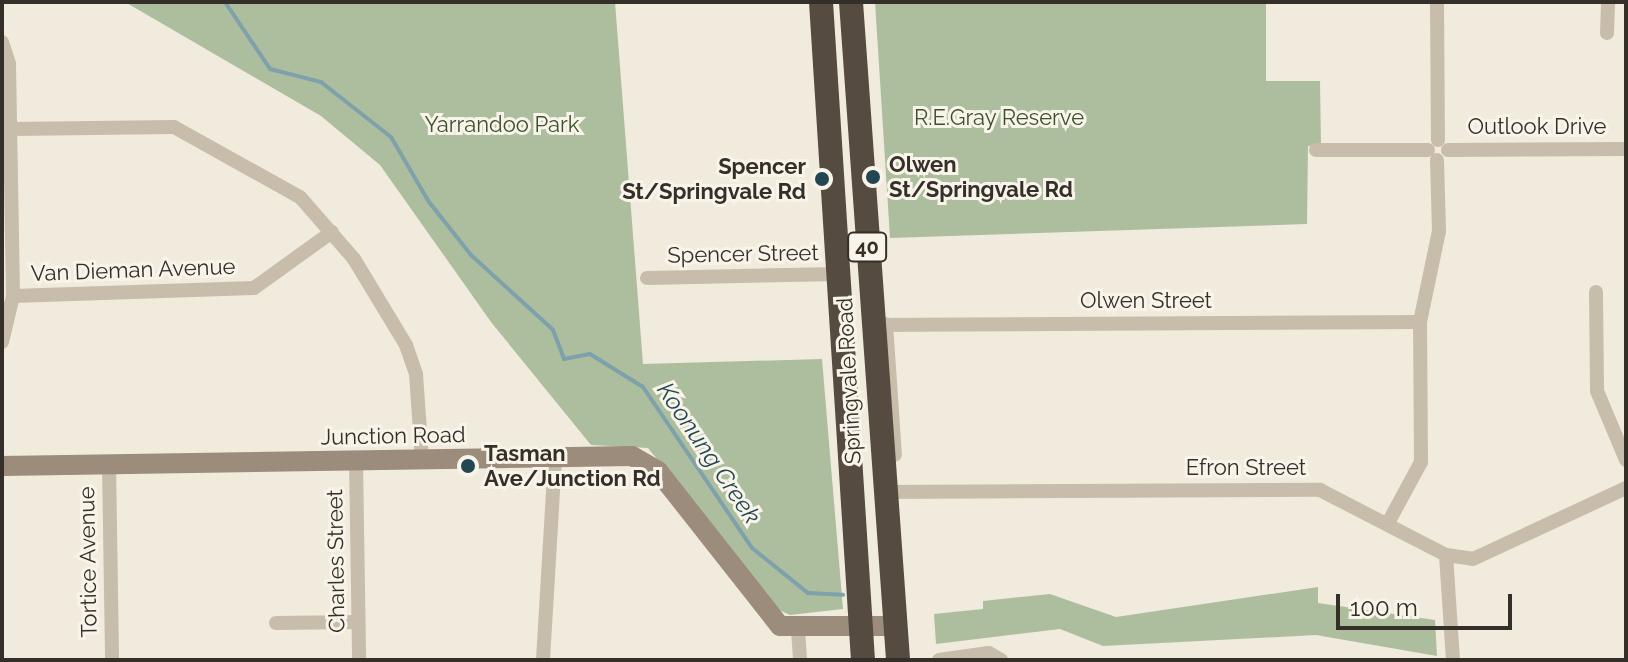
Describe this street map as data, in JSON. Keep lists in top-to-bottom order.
{
  "streets": {
    "highway": ["40", "Springvale Road"],
    "street": [
      "Outlook Drive",
      "Spencer Street",
      "Van Dieman Avenue",
      "Olwen Street",
      "Junction Road",
      "Efron Street",
      "Charles Street",
      "Tortice Avenue"
    ]
  },
  "crossings": [
    ["Spencer Street", "Springvale Road"],
    ["Olwen Street", "Springvale Road"],
    ["Springvale Road", "Junction Road"],
    ["Springvale Road", "Efron Street"],
    ["Junction Road", "Charles Street"],
    ["Junction Road", "Tortice Avenue"]
  ],
  "water": ["Koonung Creek"],
  "parks": ["R.E.Gray Reserve", "Yarrandoo Park"],
  "places": ["Olwen St/Springvale Rd", "Spencer St/Springvale Rd", "Tasman Ave/Junction Rd"],
  "scale_bar": "100 m"
}
